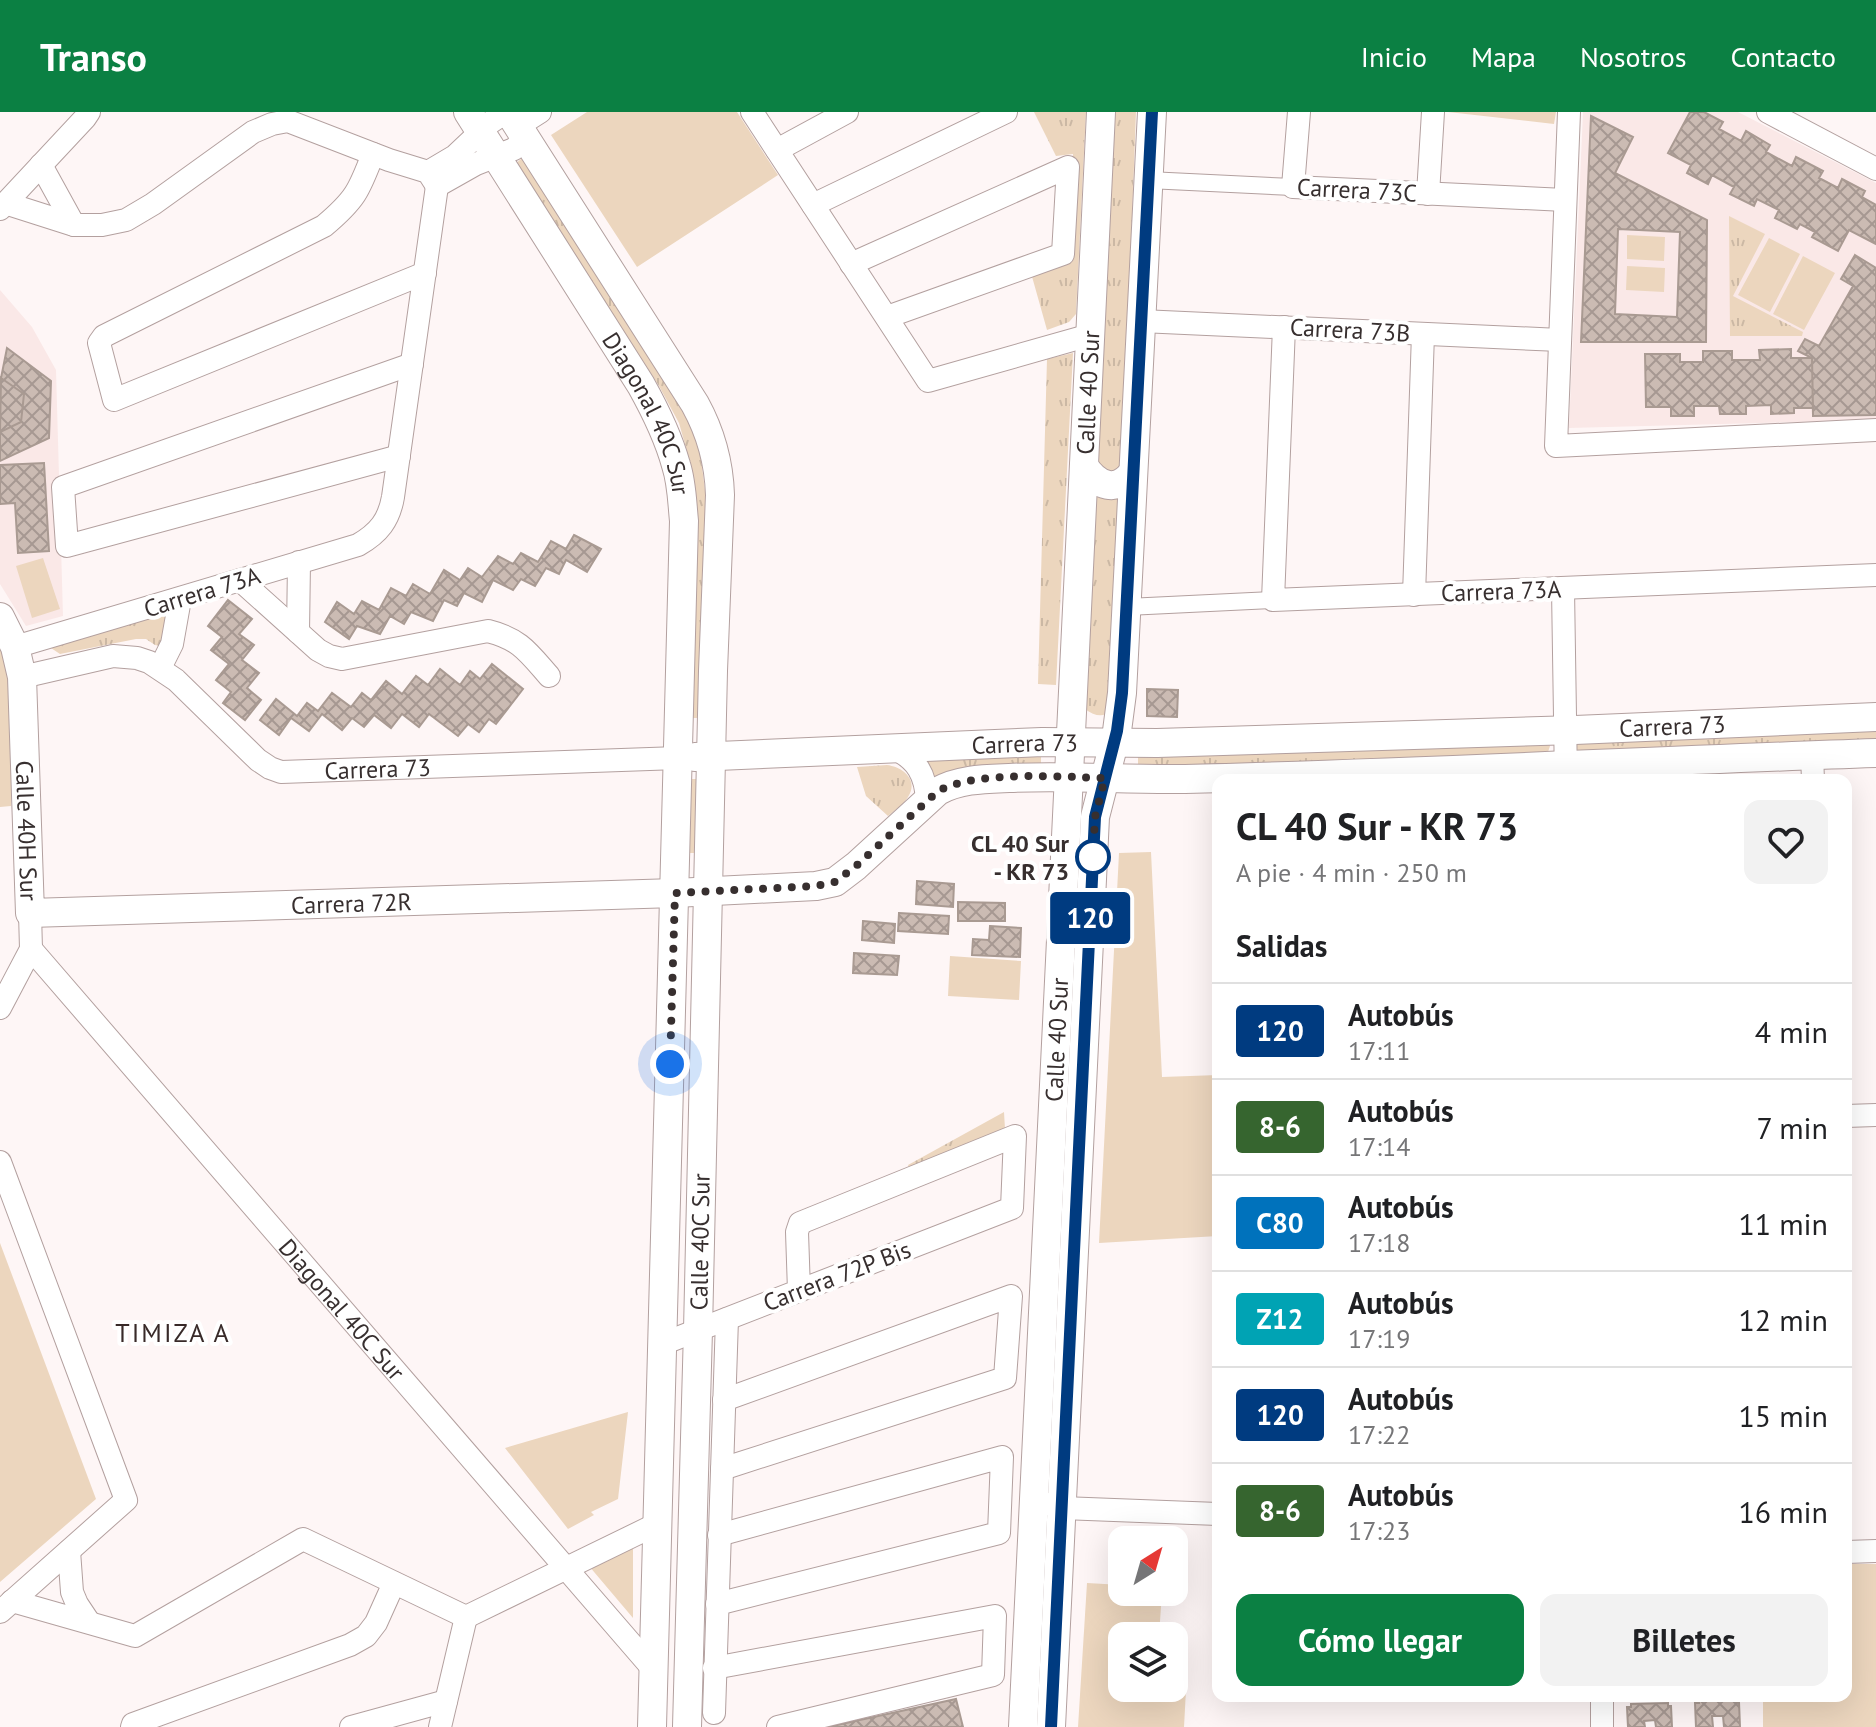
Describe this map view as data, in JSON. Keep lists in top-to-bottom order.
{
  "streets": {
    "street": [
      "Carrera 73C",
      "Carrera 73B",
      "Calle 40 Sur",
      "Diagonal 40C Sur",
      "Carrera 73A",
      "Carrera 73",
      "Calle 40H Sur",
      "Carrera 72R",
      "Calle 40C Sur",
      "Carrera 72P Bis"
    ]
  },
  "crossings": [
    ["Carrera 73C", "Calle 40 Sur"],
    ["Carrera 73B", "Calle 40 Sur"],
    ["Calle 40 Sur", "Carrera 73A"],
    ["Calle 40 Sur", "Carrera 73"],
    ["Diagonal 40C Sur", "Carrera 73"],
    ["Diagonal 40C Sur", "Calle 40H Sur"],
    ["Diagonal 40C Sur", "Calle 40C Sur"],
    ["Carrera 73A", "Calle 40H Sur"],
    ["Carrera 73", "Carrera 72R"],
    ["Carrera 73", "Calle 40C Sur"],
    ["Calle 40H Sur", "Carrera 72R"],
    ["Carrera 72R", "Calle 40C Sur"],
    ["Calle 40C Sur", "Carrera 72P Bis"]
  ],
  "districts": ["TIMIZA A"],
  "places": ["CL 40 Sur - KR 73"],
  "lines": ["bus line 120"],
  "north": "top right",
  "page": {
    "header": "Transo",
    "nav": [
      "Inicio",
      "Mapa",
      "Nosotros",
      "Contacto"
    ],
    "on_map": "120",
    "heading": [
      ["CL 40 Sur - KR 73", "A pie · 4 min · 250 m"],
      "Salidas"
    ],
    "list": [
      {
        "mark": "120",
        "name": "Autobús",
        "note": "17:11",
        "value": "4 min"
      },
      {
        "mark": "8-6",
        "name": "Autobús",
        "note": "17:14",
        "value": "7 min"
      },
      {
        "mark": "C80",
        "name": "Autobús",
        "note": "17:18",
        "value": "11 min"
      },
      {
        "mark": "Z12",
        "name": "Autobús",
        "note": "17:19",
        "value": "12 min"
      },
      {
        "mark": "120",
        "name": "Autobús",
        "note": "17:22",
        "value": "15 min"
      },
      {
        "mark": "8-6",
        "name": "Autobús",
        "note": "17:23",
        "value": "16 min"
      }
    ],
    "buttons": ["Cómo llegar", "Billetes"]
  }
}
